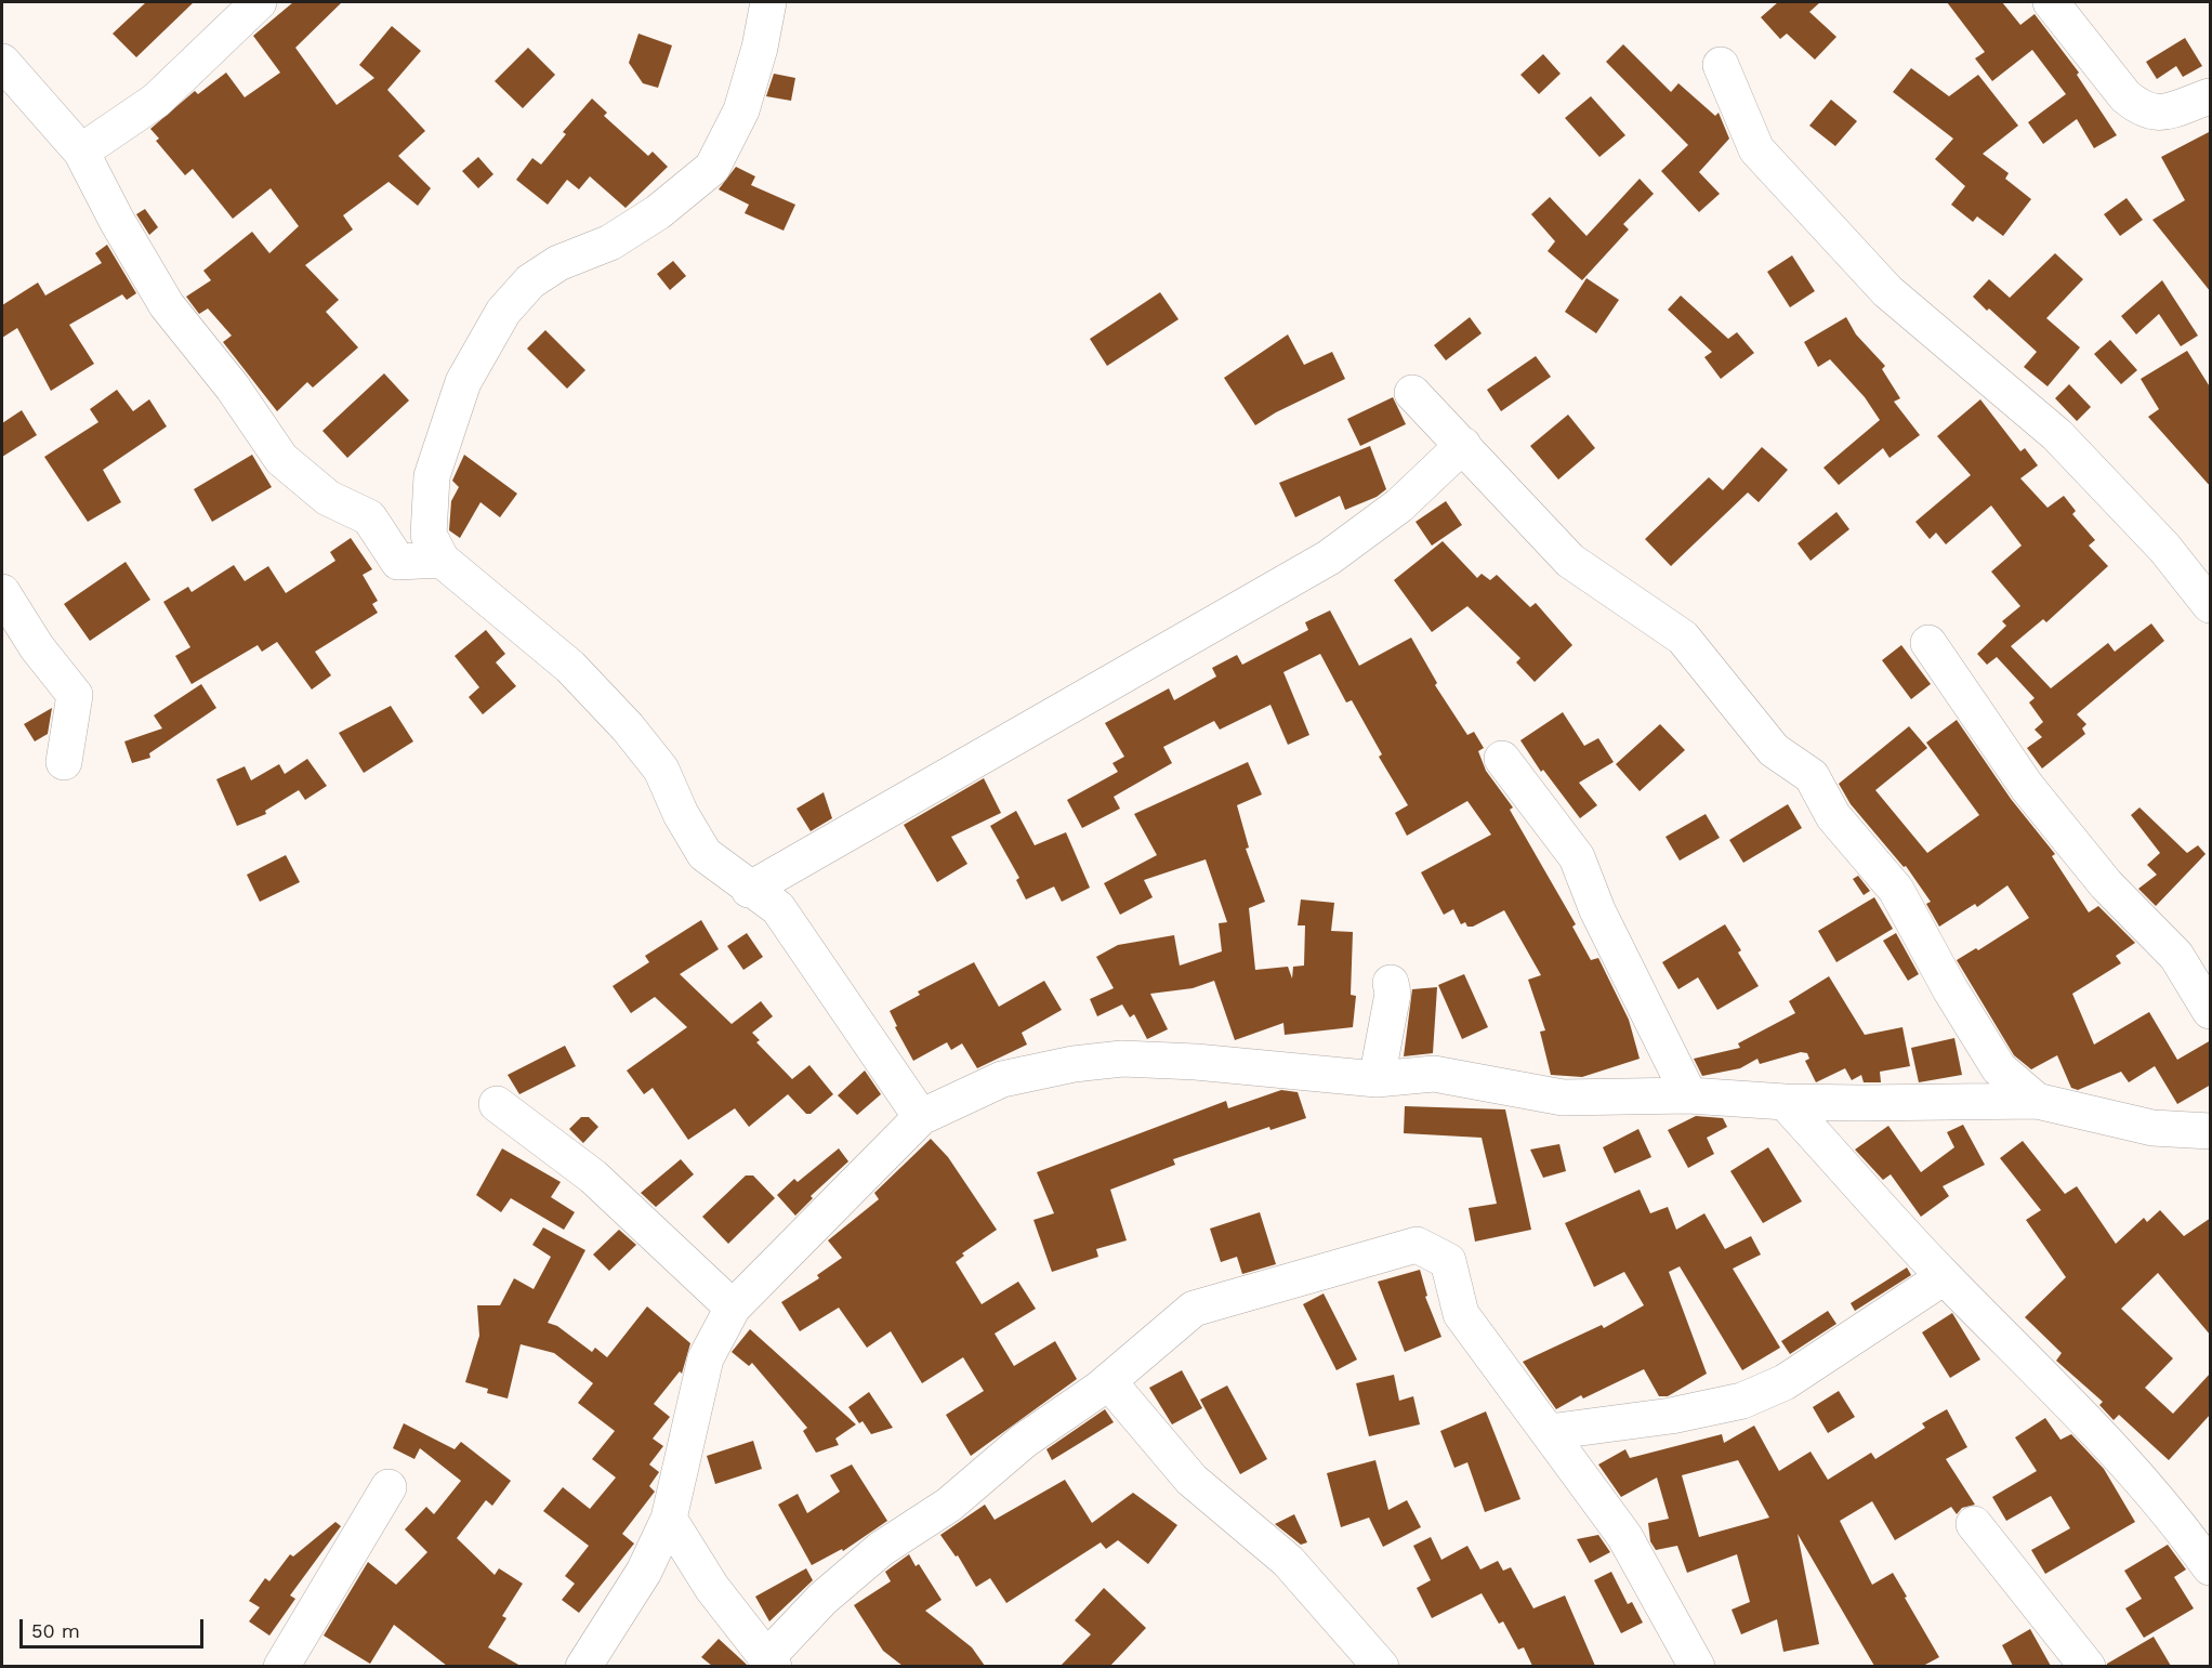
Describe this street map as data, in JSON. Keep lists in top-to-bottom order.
{
  "scale_bar": "50 m"
}
